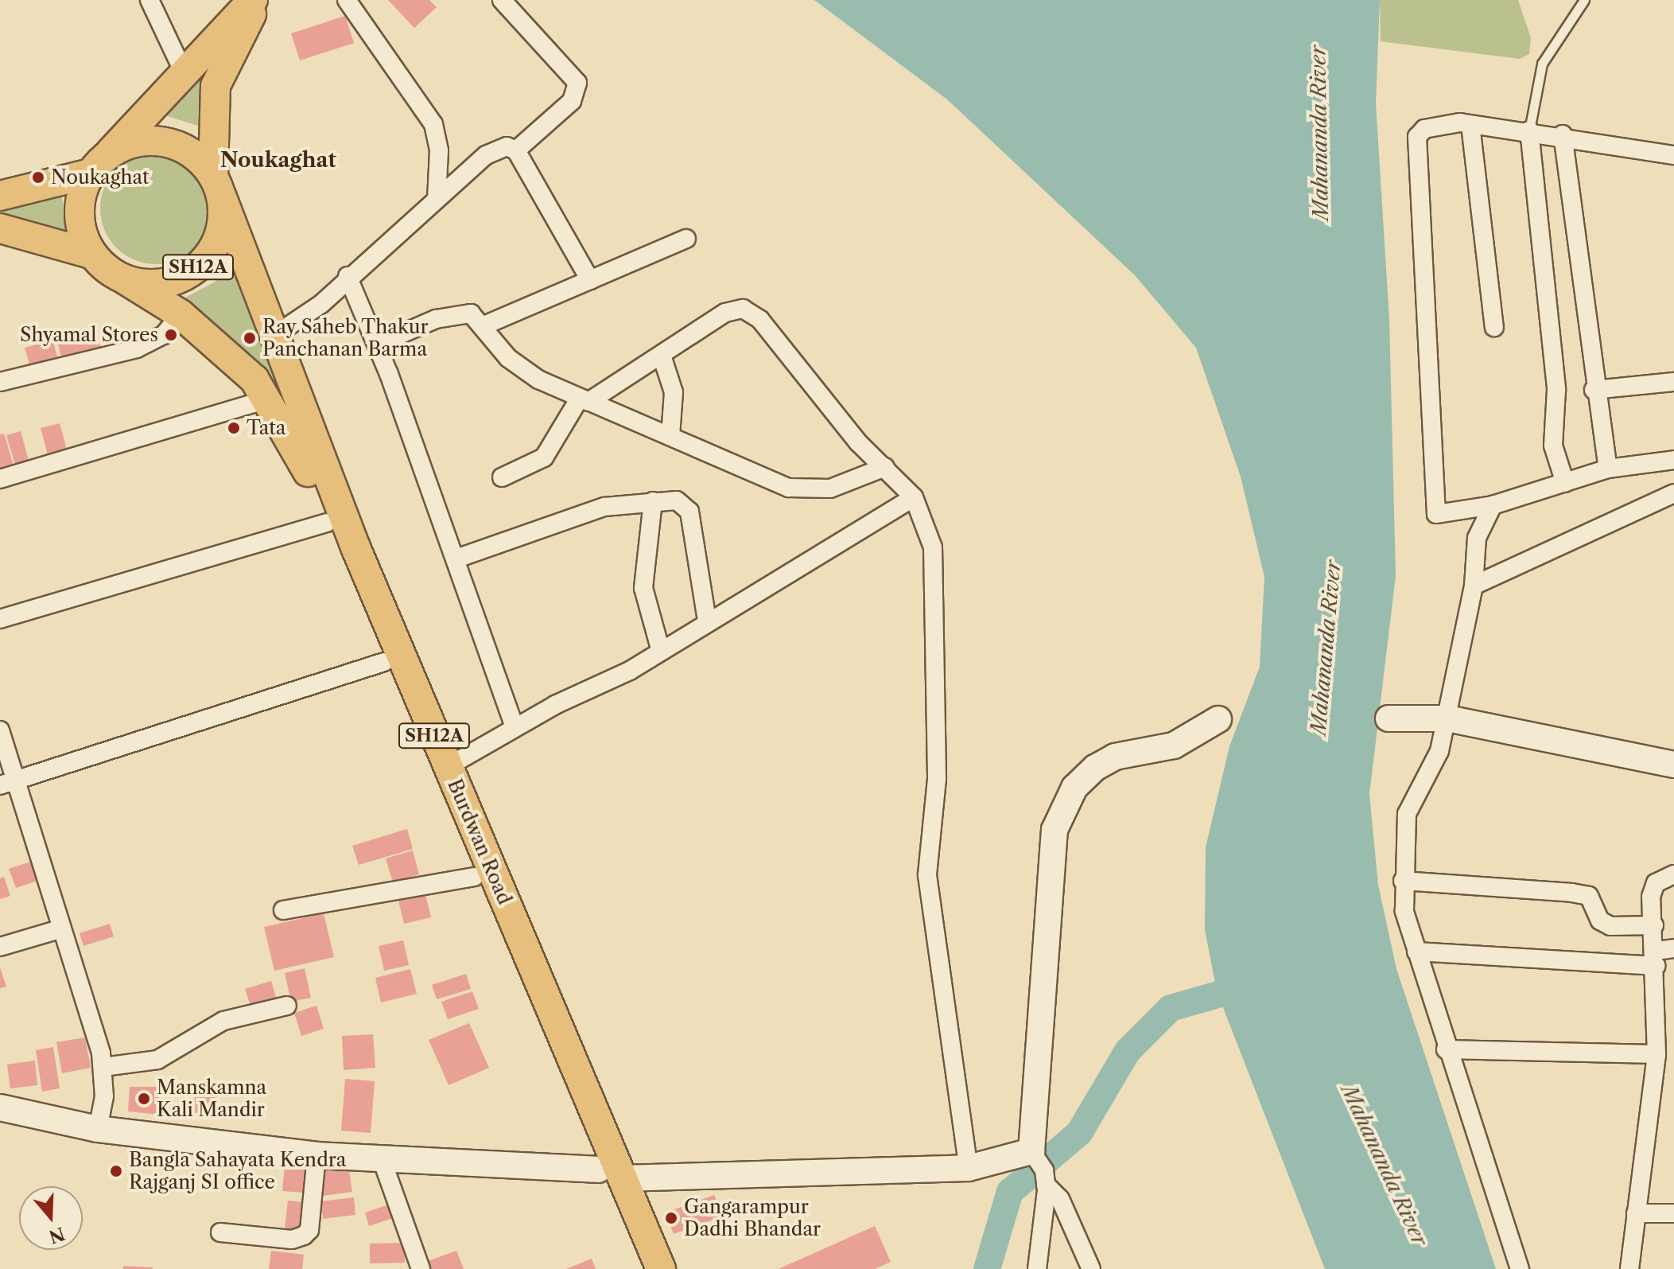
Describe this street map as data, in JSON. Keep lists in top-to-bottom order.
{
  "streets": {
    "main road": ["SH12A", "Burdwan Road"]
  },
  "crossings": [
    ["SH12A", "Burdwan Road"]
  ],
  "districts": ["Noukaghat"],
  "water": ["Mahananda River"],
  "places": [
    "Noukaghat",
    "Shyamal Stores",
    "Ray Saheb Thakur Panchanan Barma",
    "Tata",
    "Manskamna Kali Mandir",
    "Bangla Sahayata Kendra Rajganj SI office",
    "Gangarampur Dadhi Bhandar"
  ],
  "north": "bottom"
}
